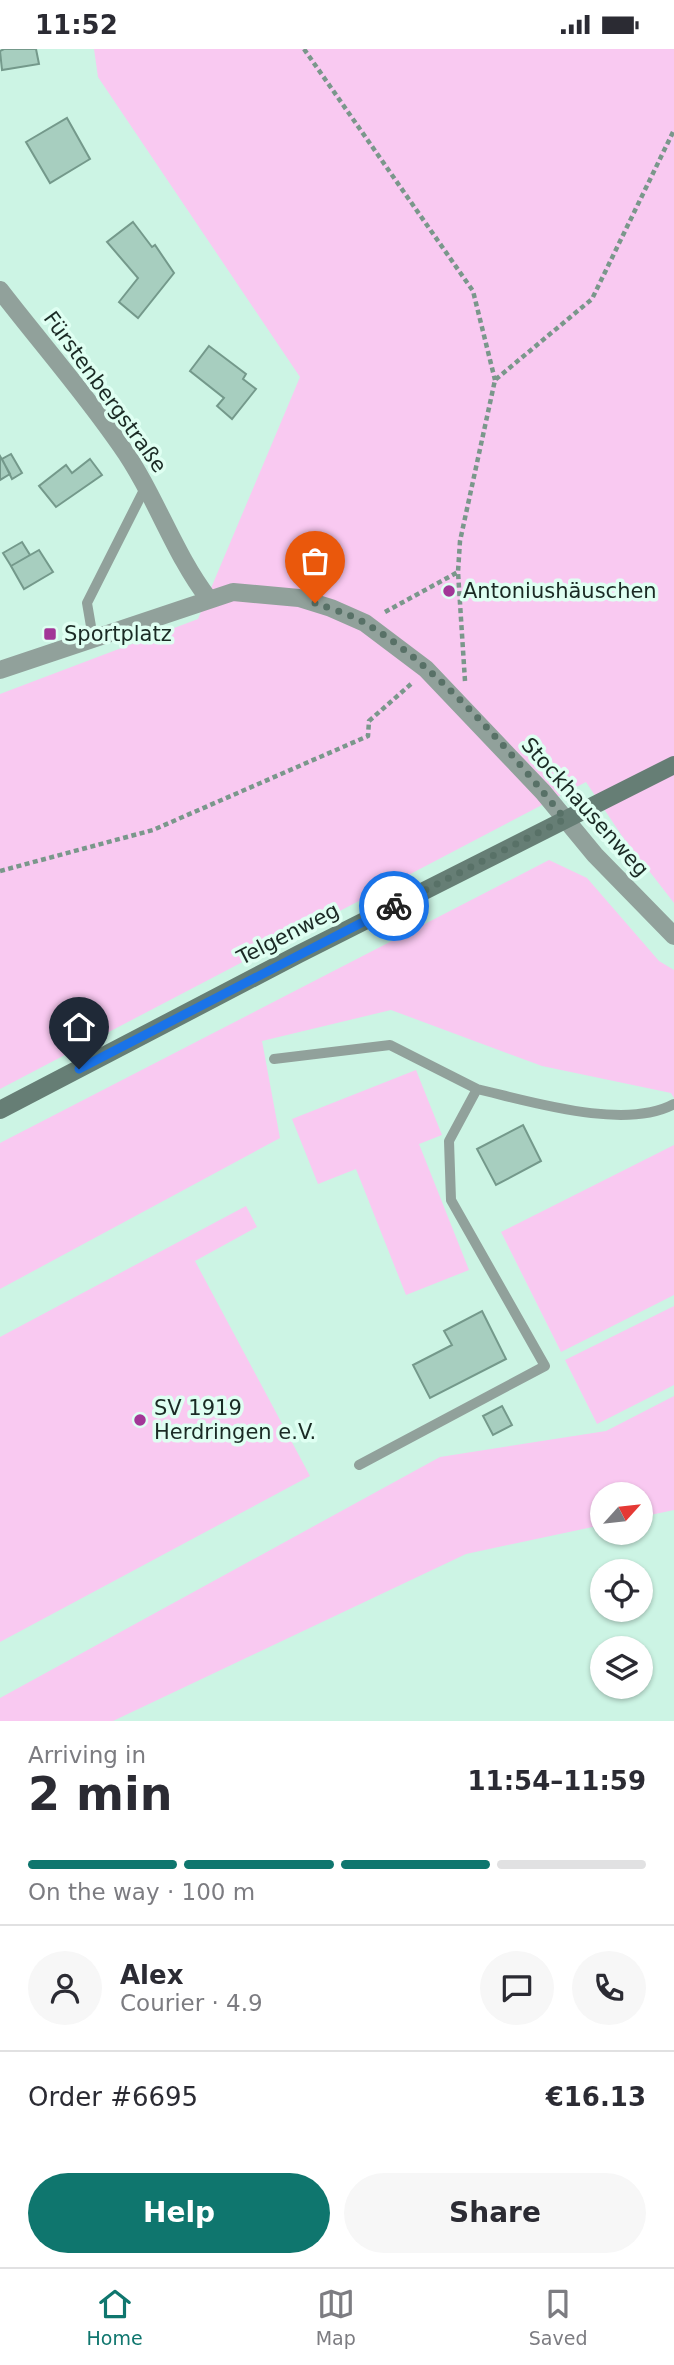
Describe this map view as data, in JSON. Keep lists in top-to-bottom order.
{
  "streets": {
    "main road": ["Telgenweg"],
    "street": ["Fürstenbergstraße", "Stockhausenweg"]
  },
  "crossings": [
    ["Fürstenbergstraße", "Stockhausenweg"],
    ["Stockhausenweg", "Telgenweg"]
  ],
  "places": {
    "other": ["Antoniushäuschen", "SV 1919 Herdringen e.V."],
    "transit": ["Sportplatz"]
  },
  "north": "top right",
  "page": {
    "status": "11:52",
    "heading": ["2 min", "Arriving in", "11:54–11:59"],
    "panel": [
      "Alex",
      "Courier · 4.9",
      "Order #6695",
      "€16.13"
    ],
    "bar": "On the way · 100 m",
    "buttons": ["Help", "Share"],
    "tabs": ["Home", "Map", "Saved"]
  }
}
